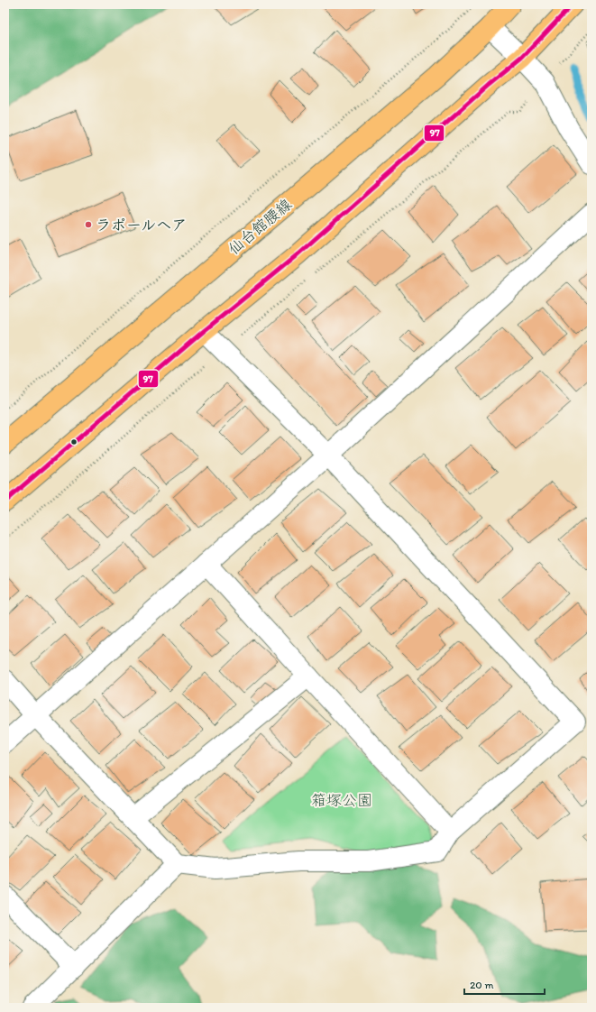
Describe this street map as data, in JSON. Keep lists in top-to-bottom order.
{
  "streets": {
    "main road": ["仙台館腰線"]
  },
  "parks": ["箱塚公園"],
  "places": ["ラポールヘア"],
  "lines": ["transit line 97"],
  "scale_bar": "20 m"
}
